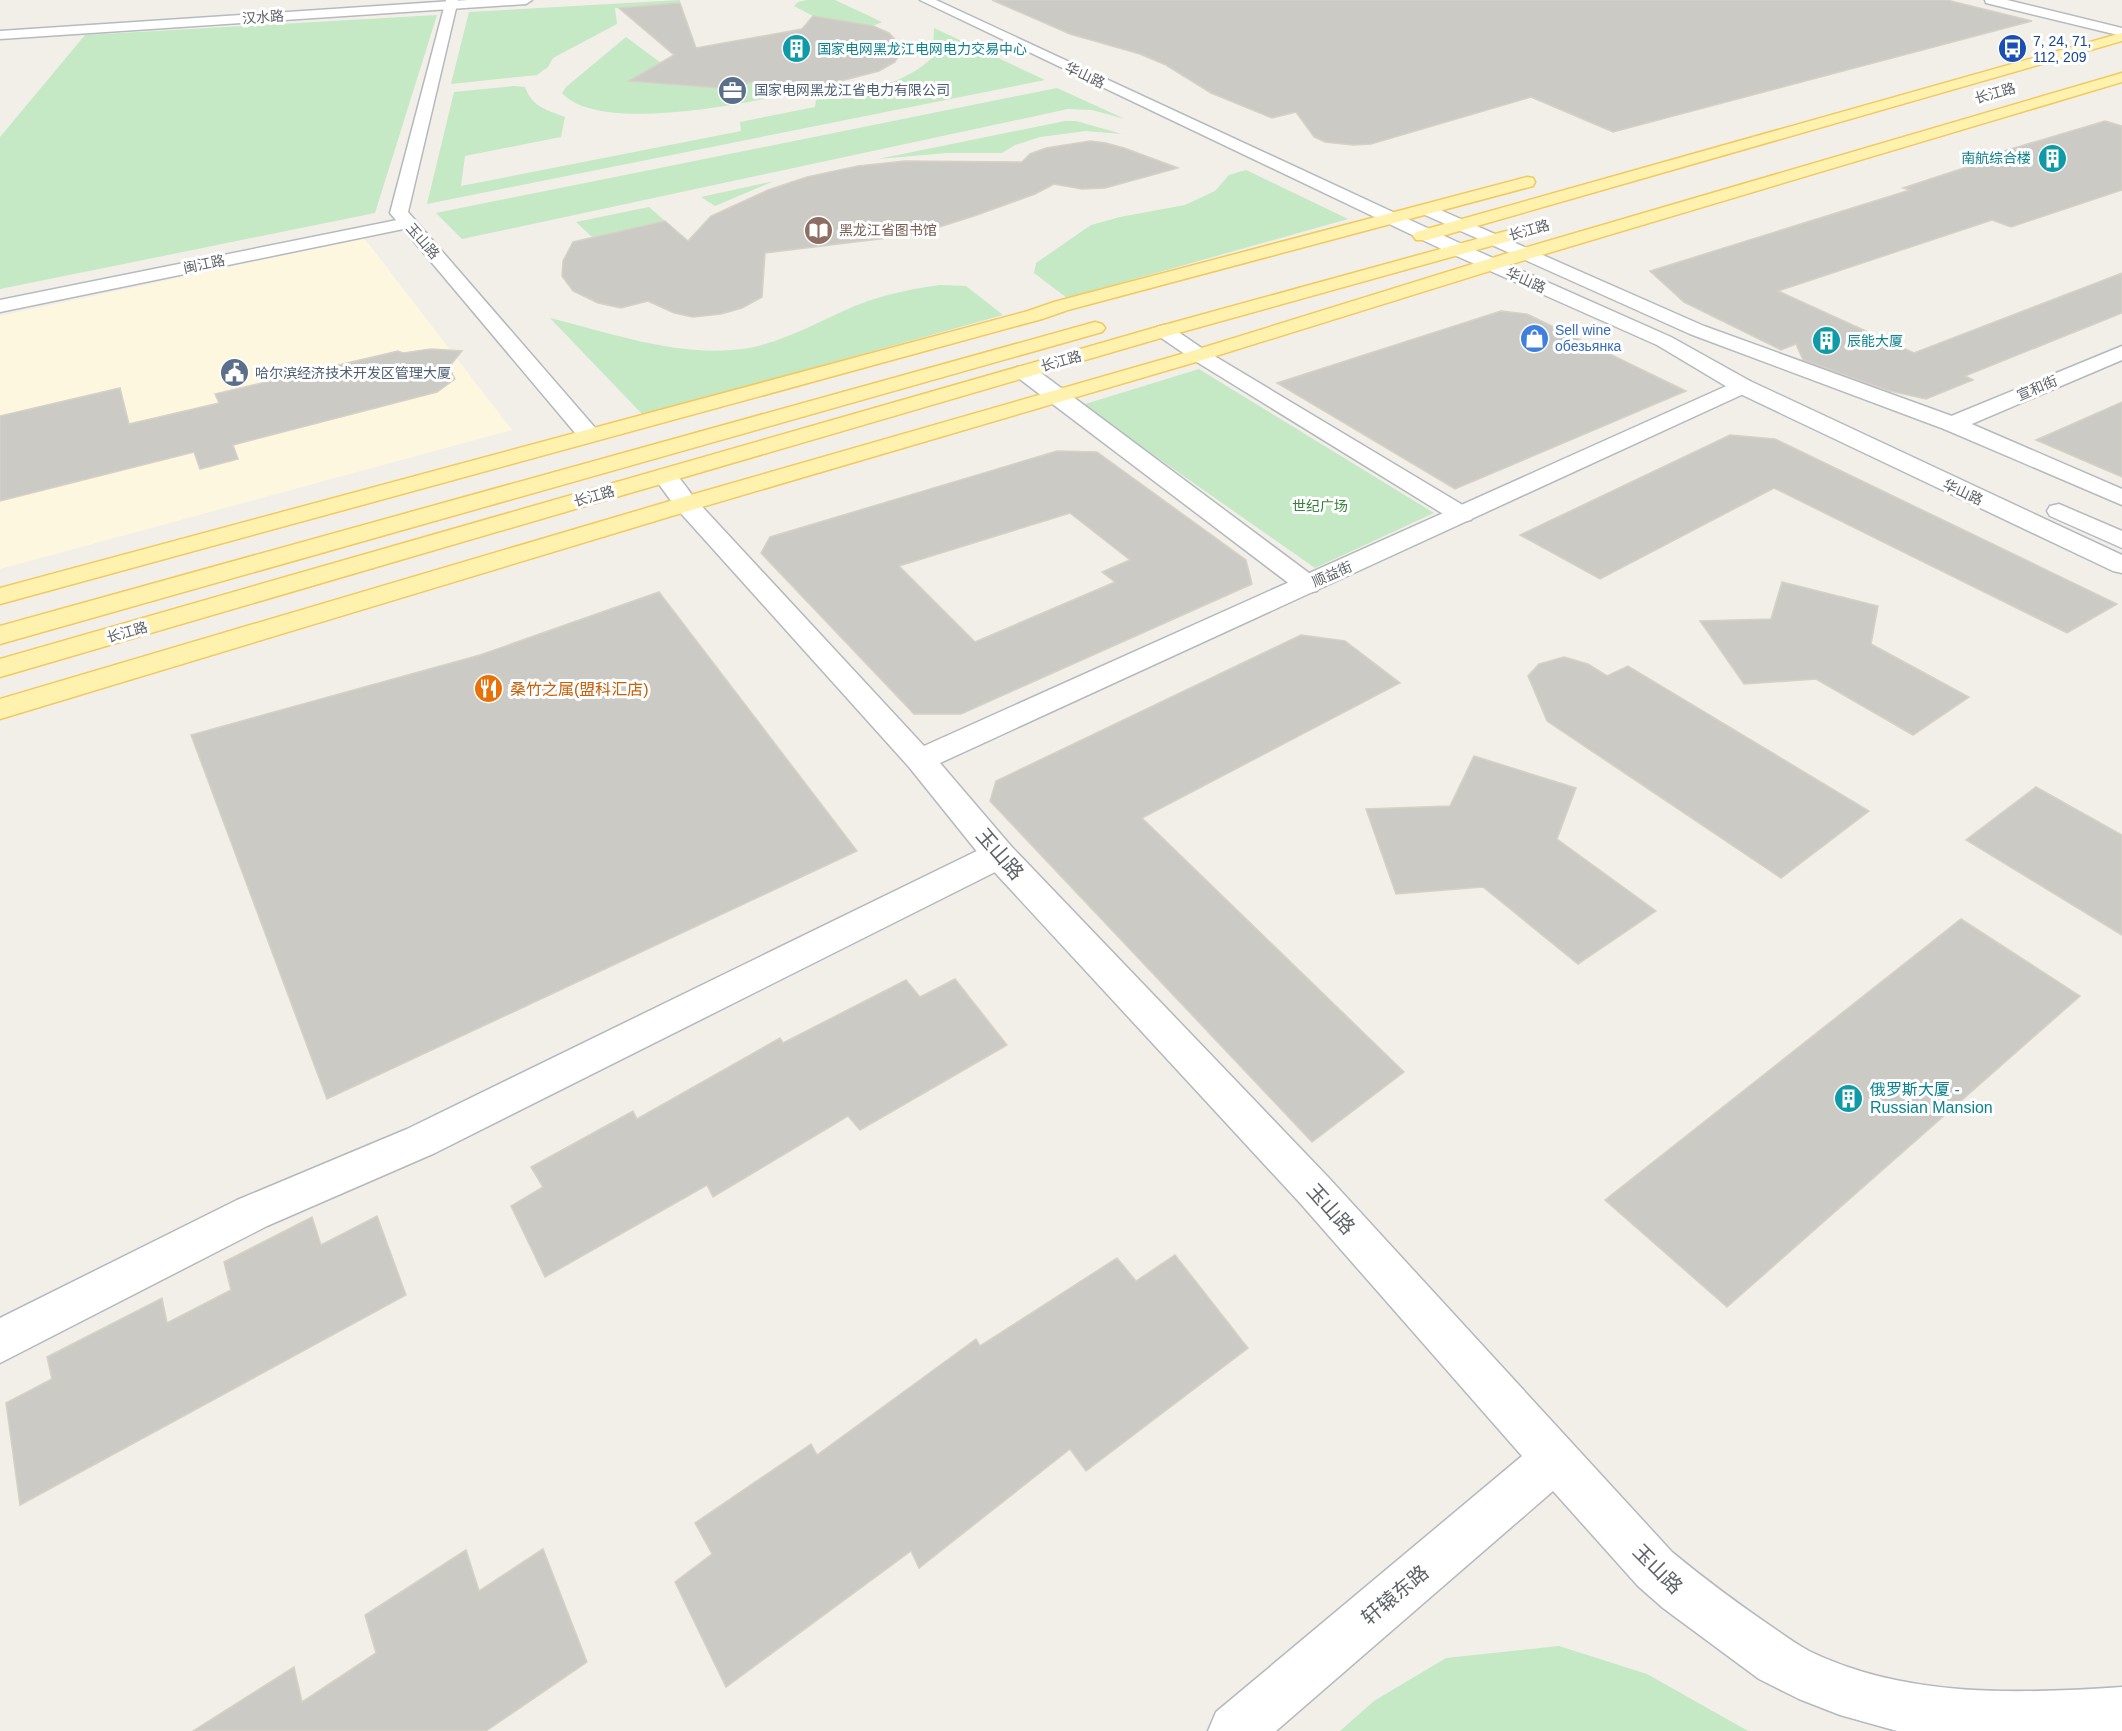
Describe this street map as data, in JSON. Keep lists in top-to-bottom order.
{
  "streets": {
    "main road": [
      "汉水路",
      "华山路",
      "长江路",
      "玉山路",
      "闽江路",
      "宣和街",
      "顺益街",
      "轩辕东路"
    ]
  },
  "crossings": [
    ["汉水路", "玉山路"],
    ["华山路", "长江路"],
    ["华山路", "宣和街"],
    ["华山路", "顺益街"],
    ["长江路", "玉山路"],
    ["玉山路", "闽江路"],
    ["玉山路", "顺益街"],
    ["玉山路", "轩辕东路"]
  ],
  "parks": ["世纪广场"],
  "places": {
    "building": [
      "国家电网黑龙江电网电力交易中心",
      "南航综合楼",
      "辰能大厦",
      "俄罗斯大厦 - Russian Mansion"
    ],
    "bus stop": ["7, 24, 71, 112, 209"],
    "office": ["国家电网黑龙江省电力有限公司"],
    "library": ["黑龙江省图书馆"],
    "shop": ["Sell wine обезьянка"],
    "public building": ["哈尔滨经济技术开发区管理大厦"],
    "restaurant": ["桑竹之属(盟科汇店)"]
  }
}
